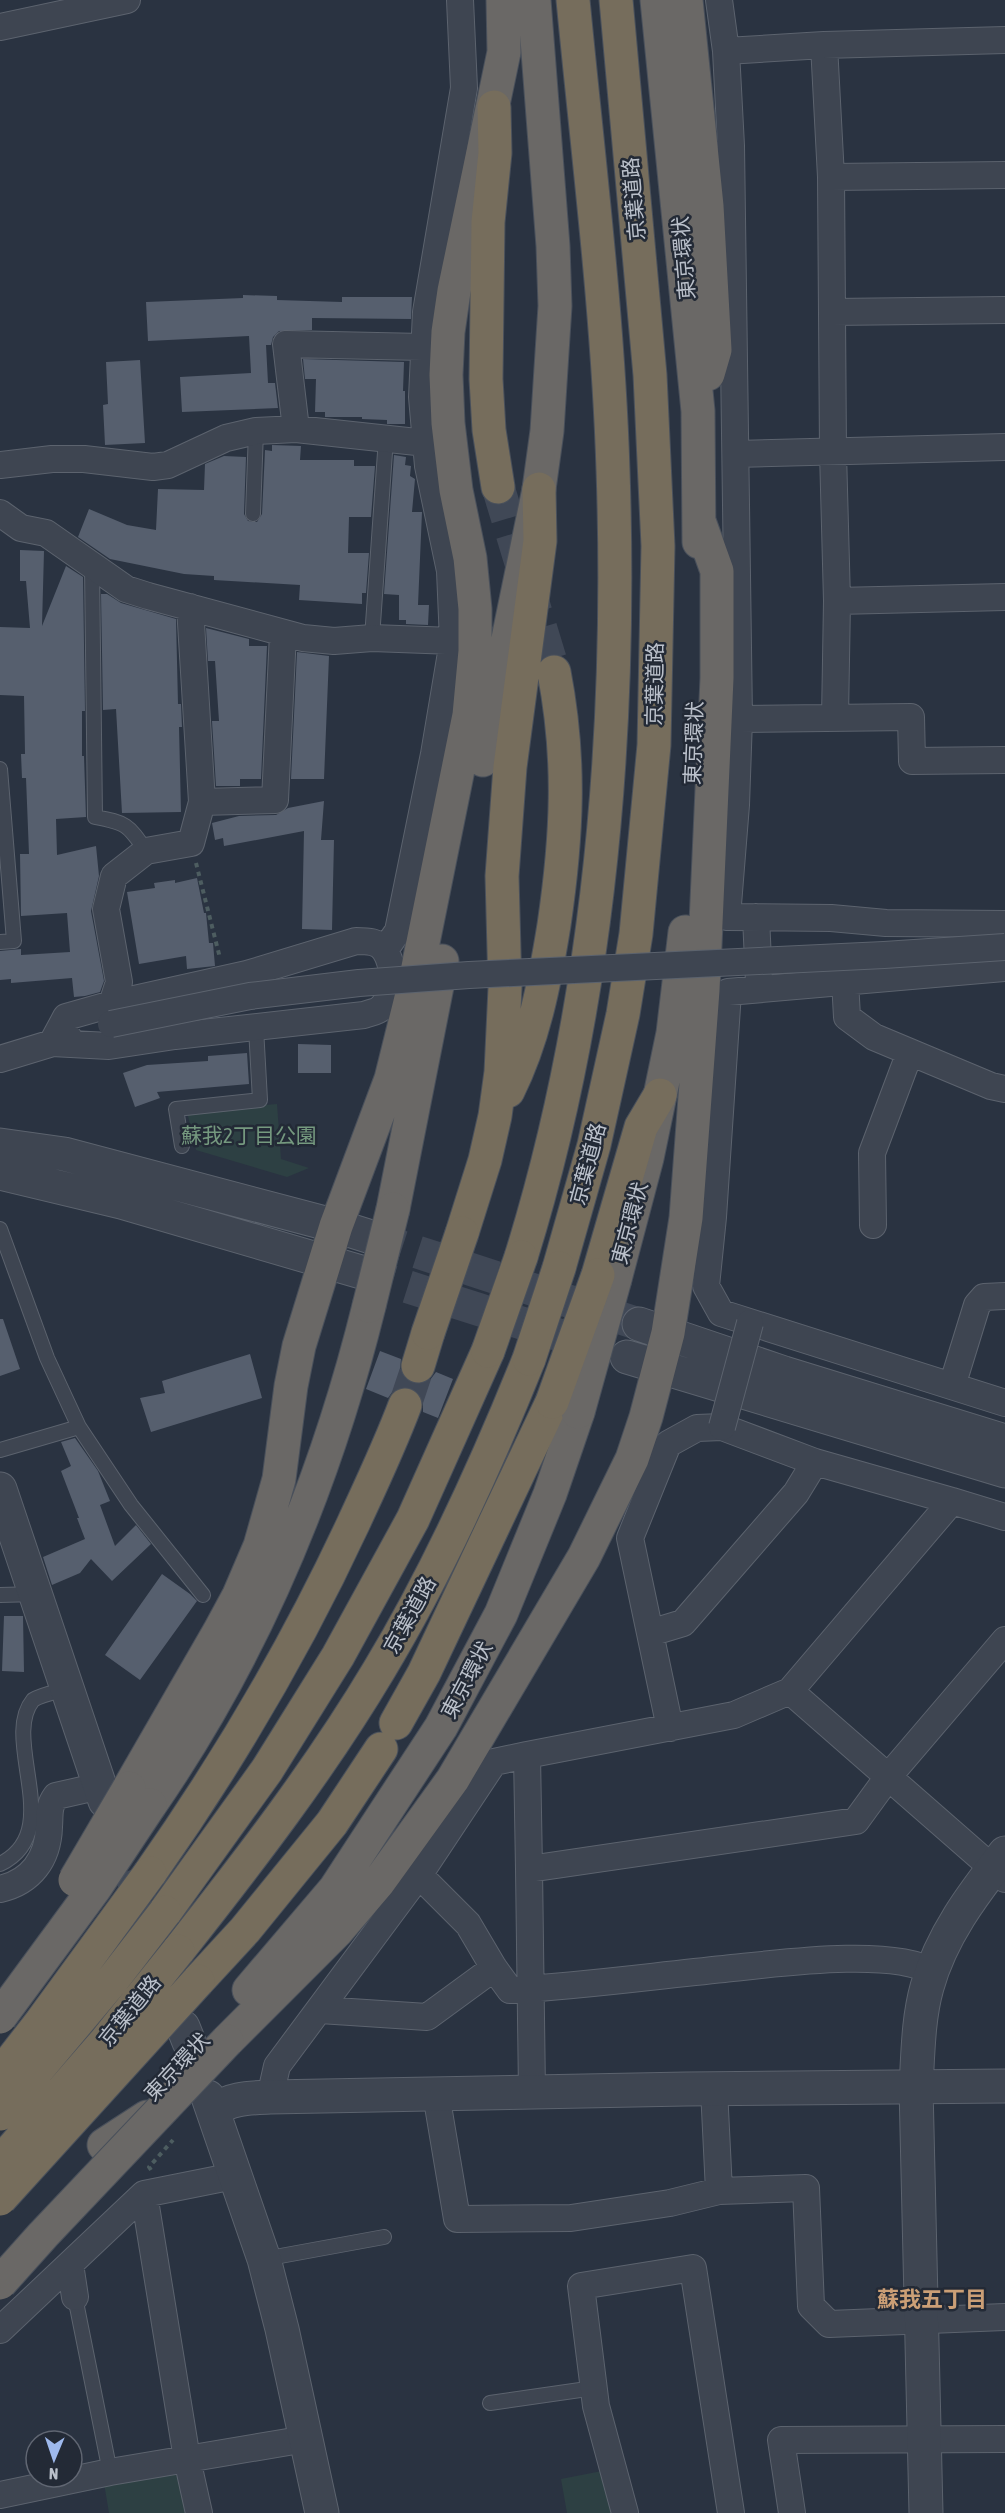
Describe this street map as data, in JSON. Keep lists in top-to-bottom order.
{
  "streets": {
    "highway": ["京葉道路", "東京環状"]
  },
  "districts": ["蘇我五丁目"],
  "parks": ["蘇我2丁目公園"],
  "north": "bottom"
}
